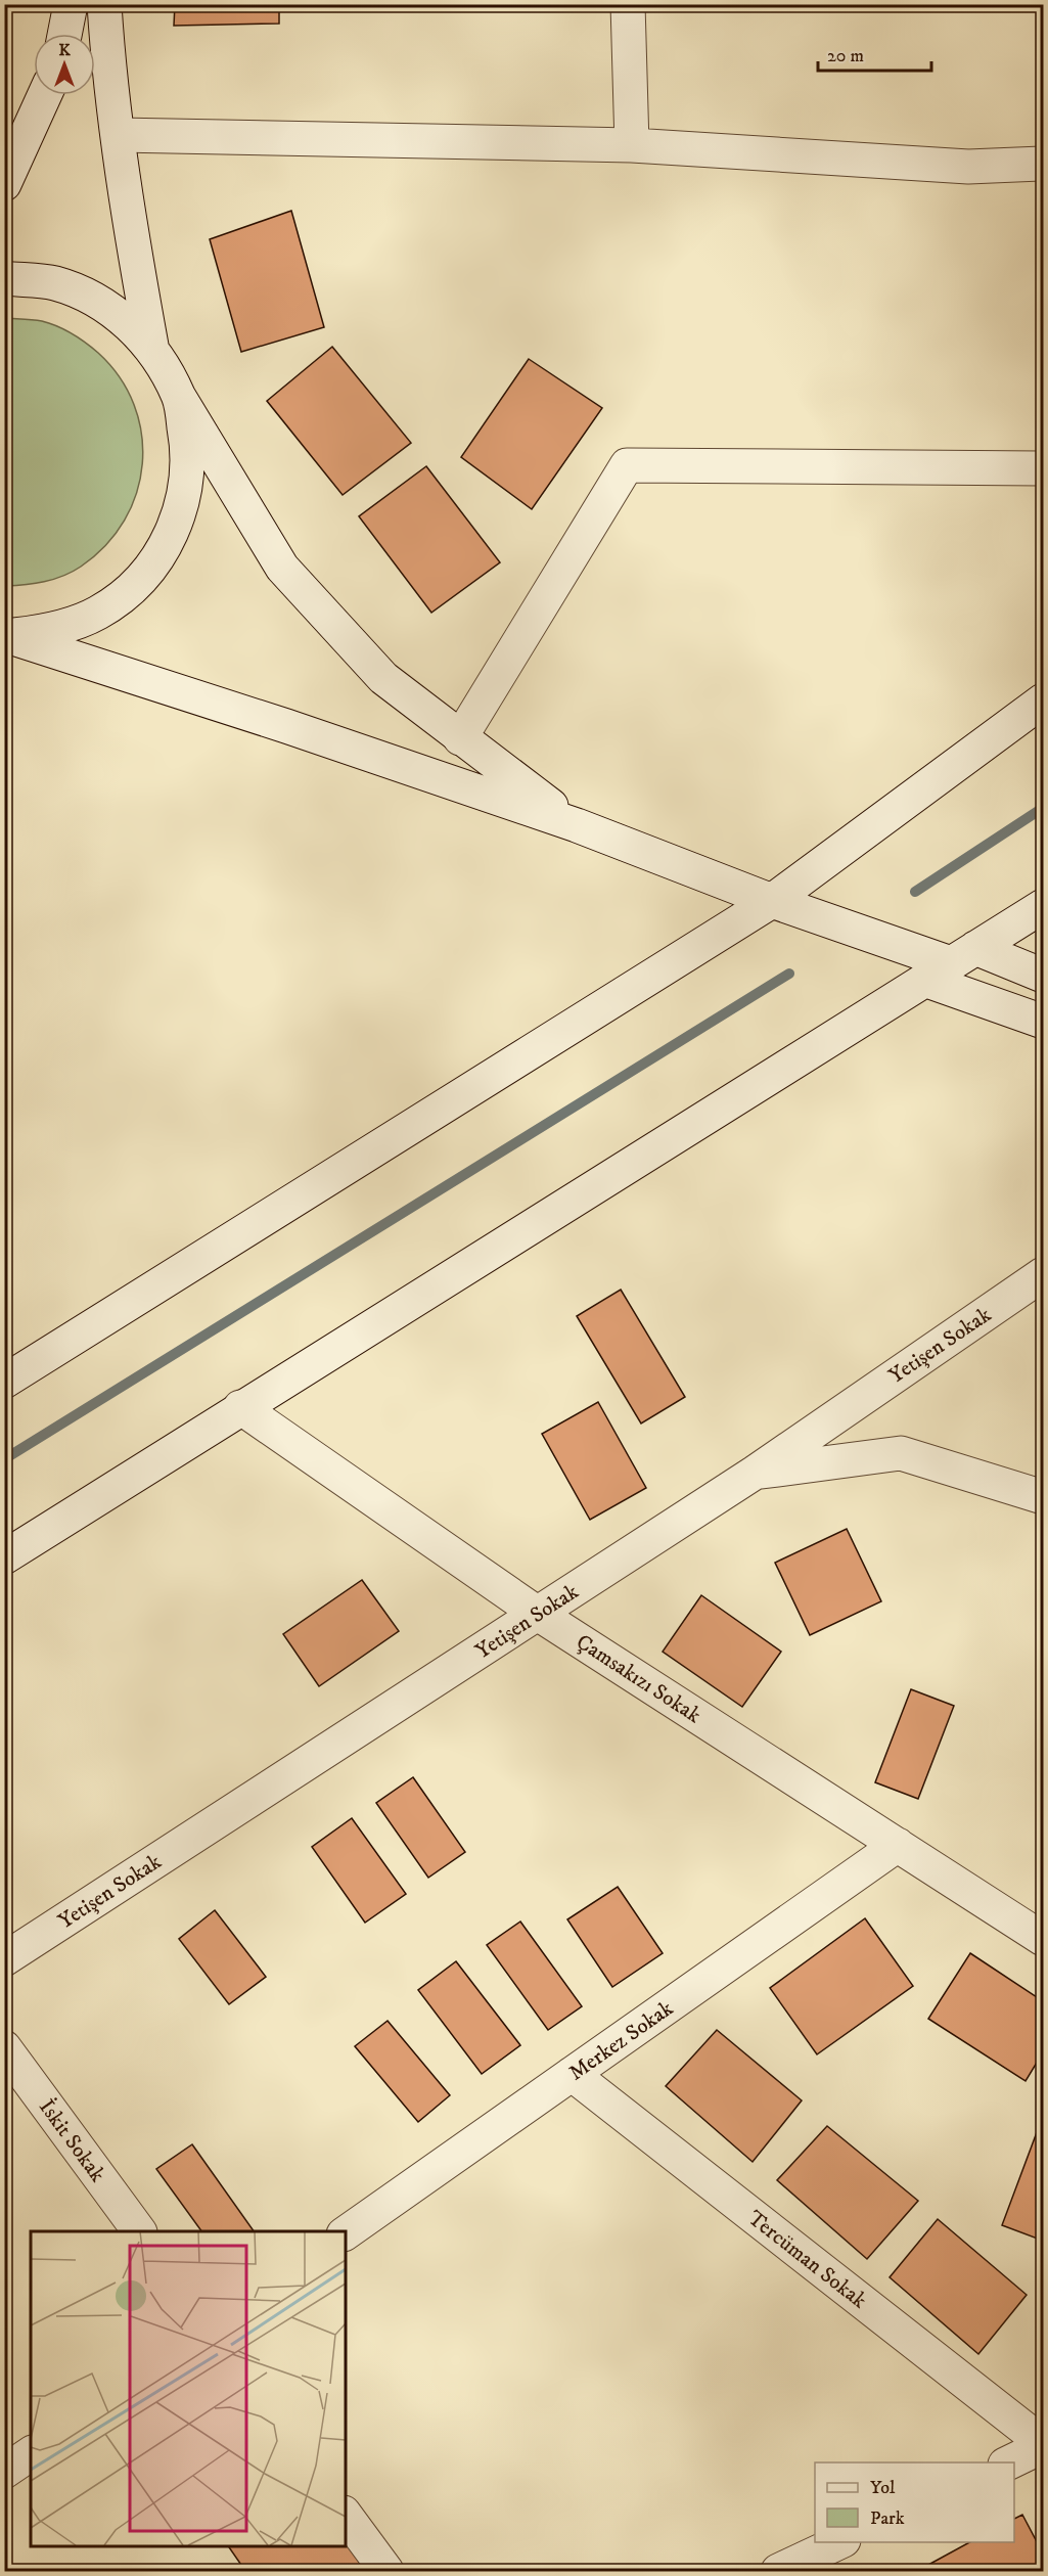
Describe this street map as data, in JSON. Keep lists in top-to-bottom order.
{
  "streets": {
    "street": [
      "Yetişen Sokak",
      "Çamsakızı Sokak",
      "Merkez Sokak",
      "İskit Sokak",
      "Tercüman Sokak"
    ]
  },
  "crossings": [
    ["Yetişen Sokak", "Çamsakızı Sokak"],
    ["Çamsakızı Sokak", "Merkez Sokak"],
    ["Merkez Sokak", "Tercüman Sokak"]
  ],
  "legend": ["Yol", "Park"],
  "scale_bar": "20 m",
  "north": "top"
}
